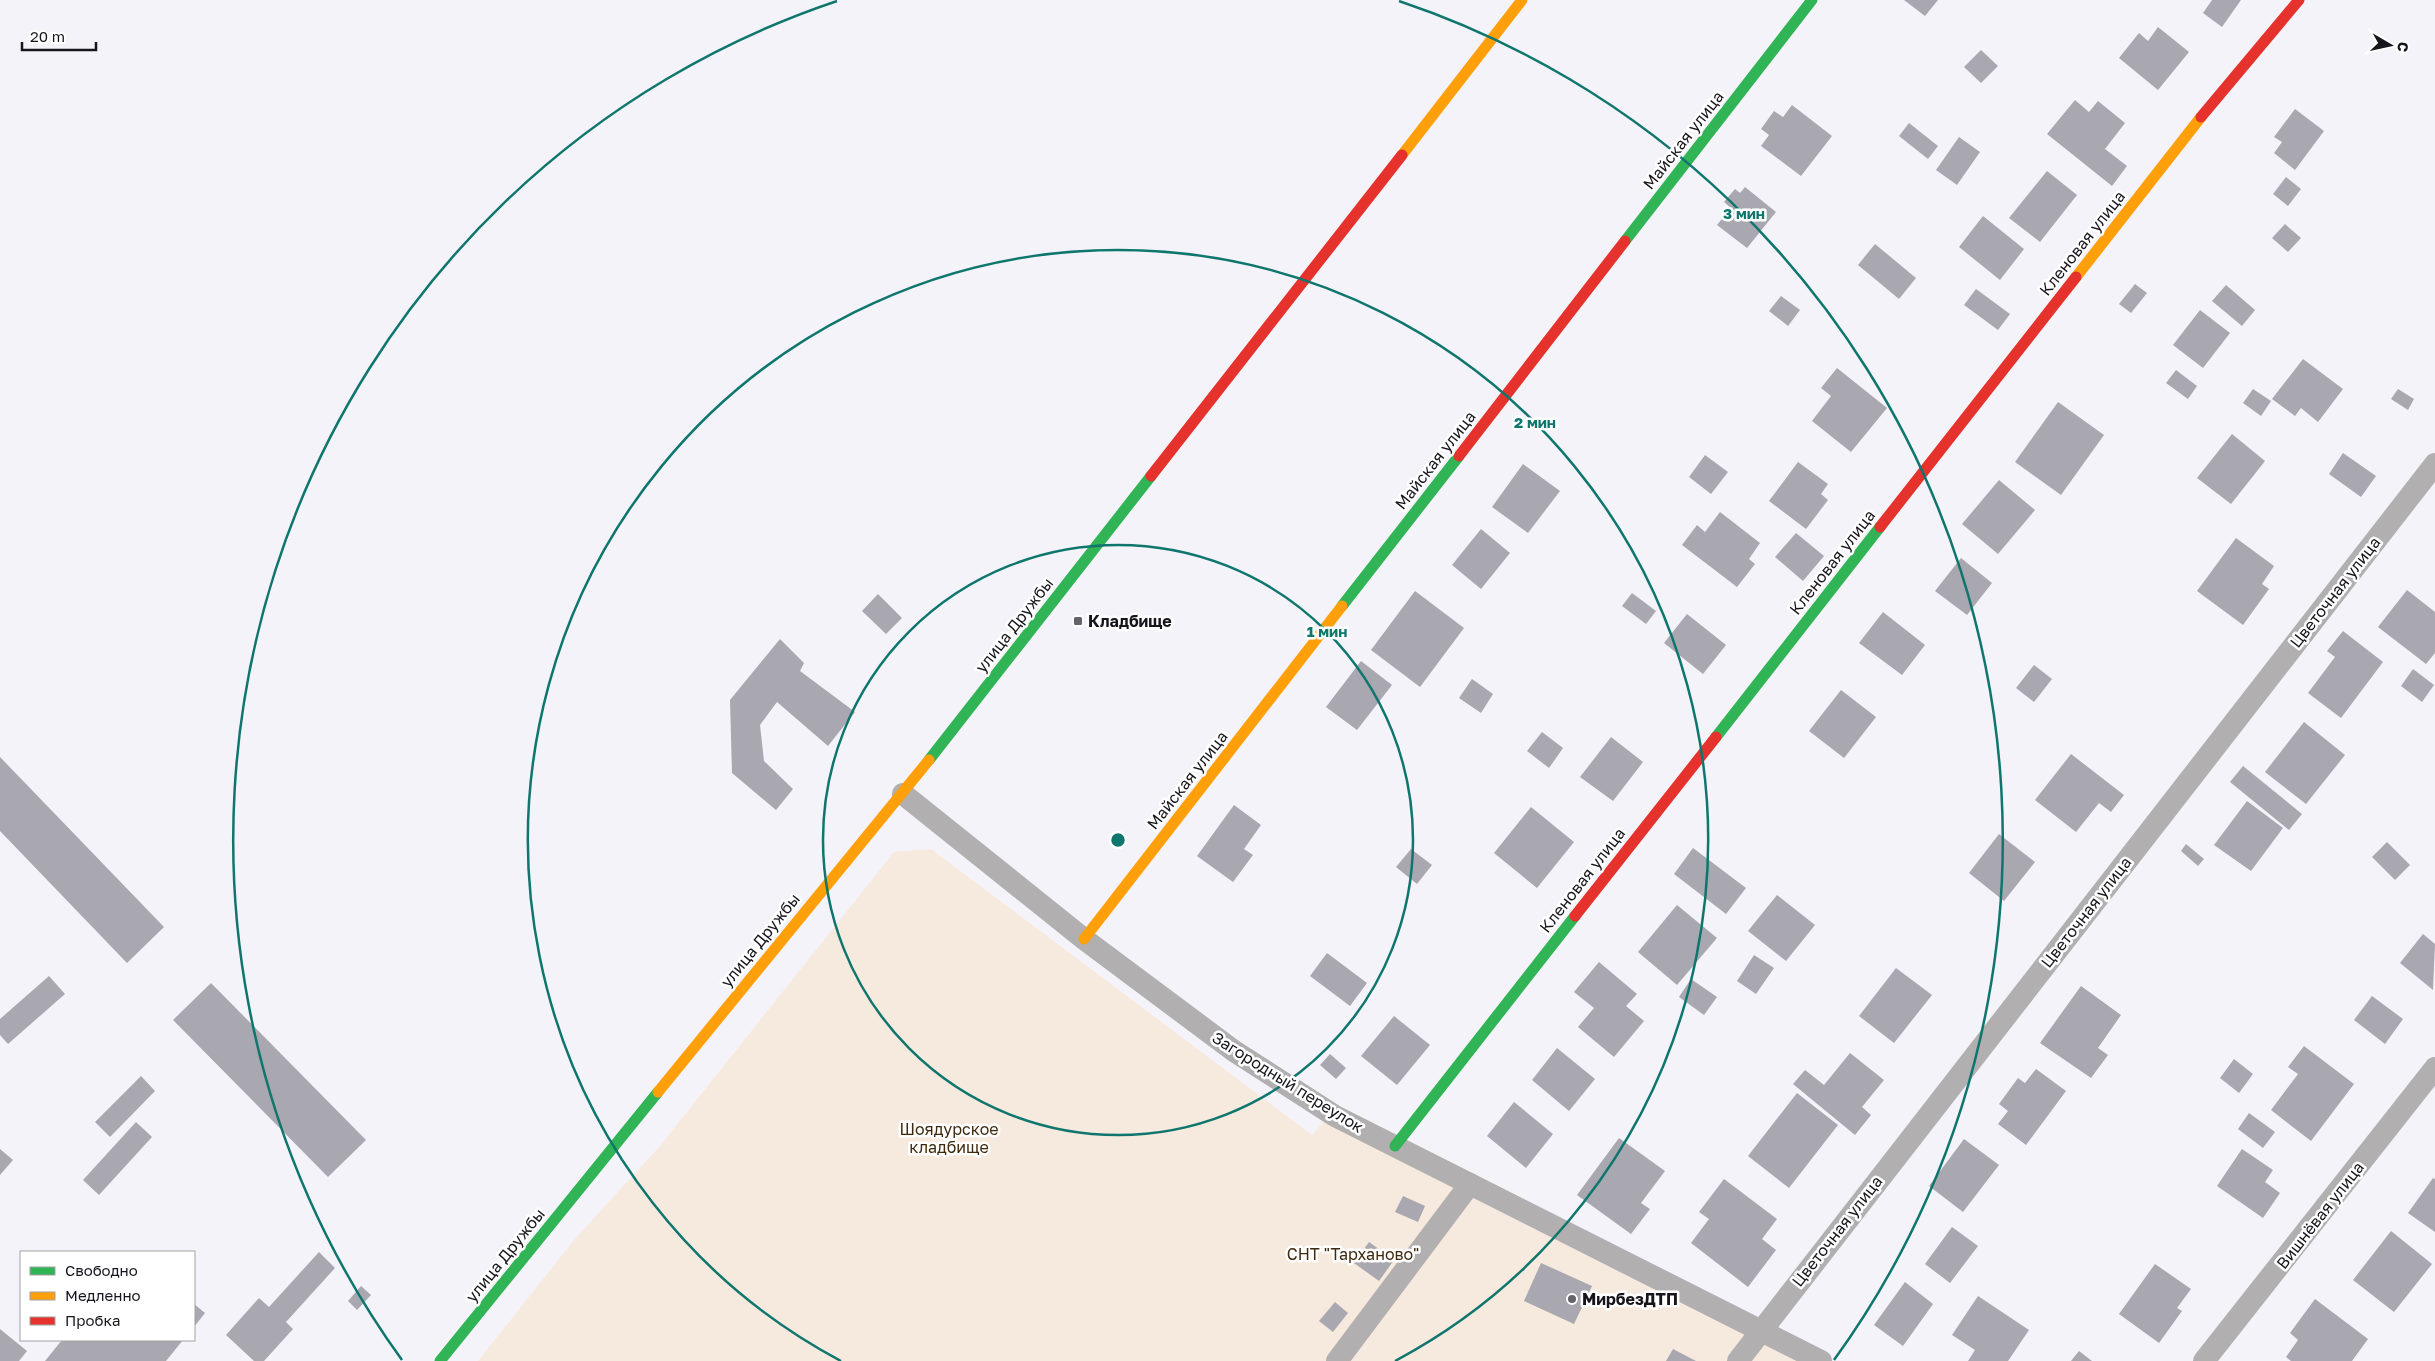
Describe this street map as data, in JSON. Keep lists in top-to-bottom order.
{
  "streets": {
    "street": [
      "Майская улица",
      "Кленовая улица",
      "Цветочная улица",
      "улица Дружбы",
      "Загородный переулок",
      "Вишнёвая улица"
    ]
  },
  "crossings": [
    ["Майская улица", "Загородный переулок"],
    ["Кленовая улица", "Загородный переулок"],
    ["Цветочная улица", "Загородный переулок"],
    ["улица Дружбы", "Загородный переулок"]
  ],
  "parks": ["Шоядурское кладбище", "СНТ \"Тарханово\""],
  "places": {
    "transit": ["Кладбище"],
    "other": ["МирбезДТП"]
  },
  "legend": ["Свободно", "Медленно", "Пробка"],
  "scale_bar": "20 m",
  "north": "right",
  "rings": ["3 мин", "2 мин", "1 мин"]
}
